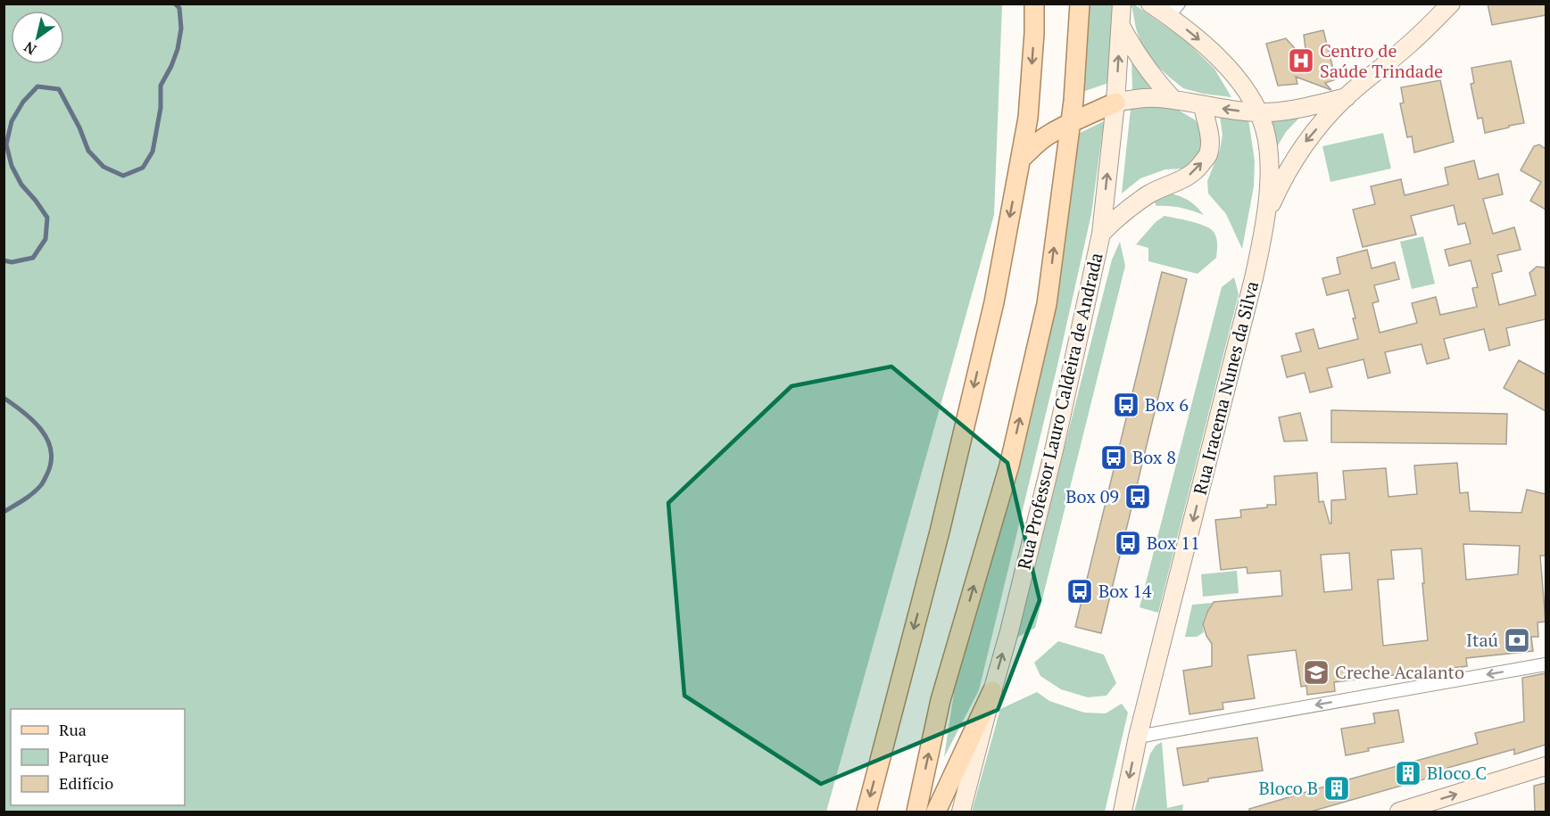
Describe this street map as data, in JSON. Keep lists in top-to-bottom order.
{
  "streets": {
    "street": ["Rua Iracema Nunes da Silva", "Rua Professor Lauro Caldeira de Andrada"]
  },
  "one_way": ["Rua Iracema Nunes da Silva", "Rua Professor Lauro Caldeira de Andrada"],
  "places": {
    "hospital": ["Centro de Saúde Trindade"],
    "bus stop": [
      "Box 6",
      "Box 8",
      "Box 09",
      "Box 11",
      "Box 14"
    ],
    "bank": ["Itaú"],
    "school or university": ["Creche Acalanto"],
    "building": ["Bloco C", "Bloco B"]
  },
  "legend": ["Rua", "Parque", "Edifício"],
  "north": "bottom left"
}
